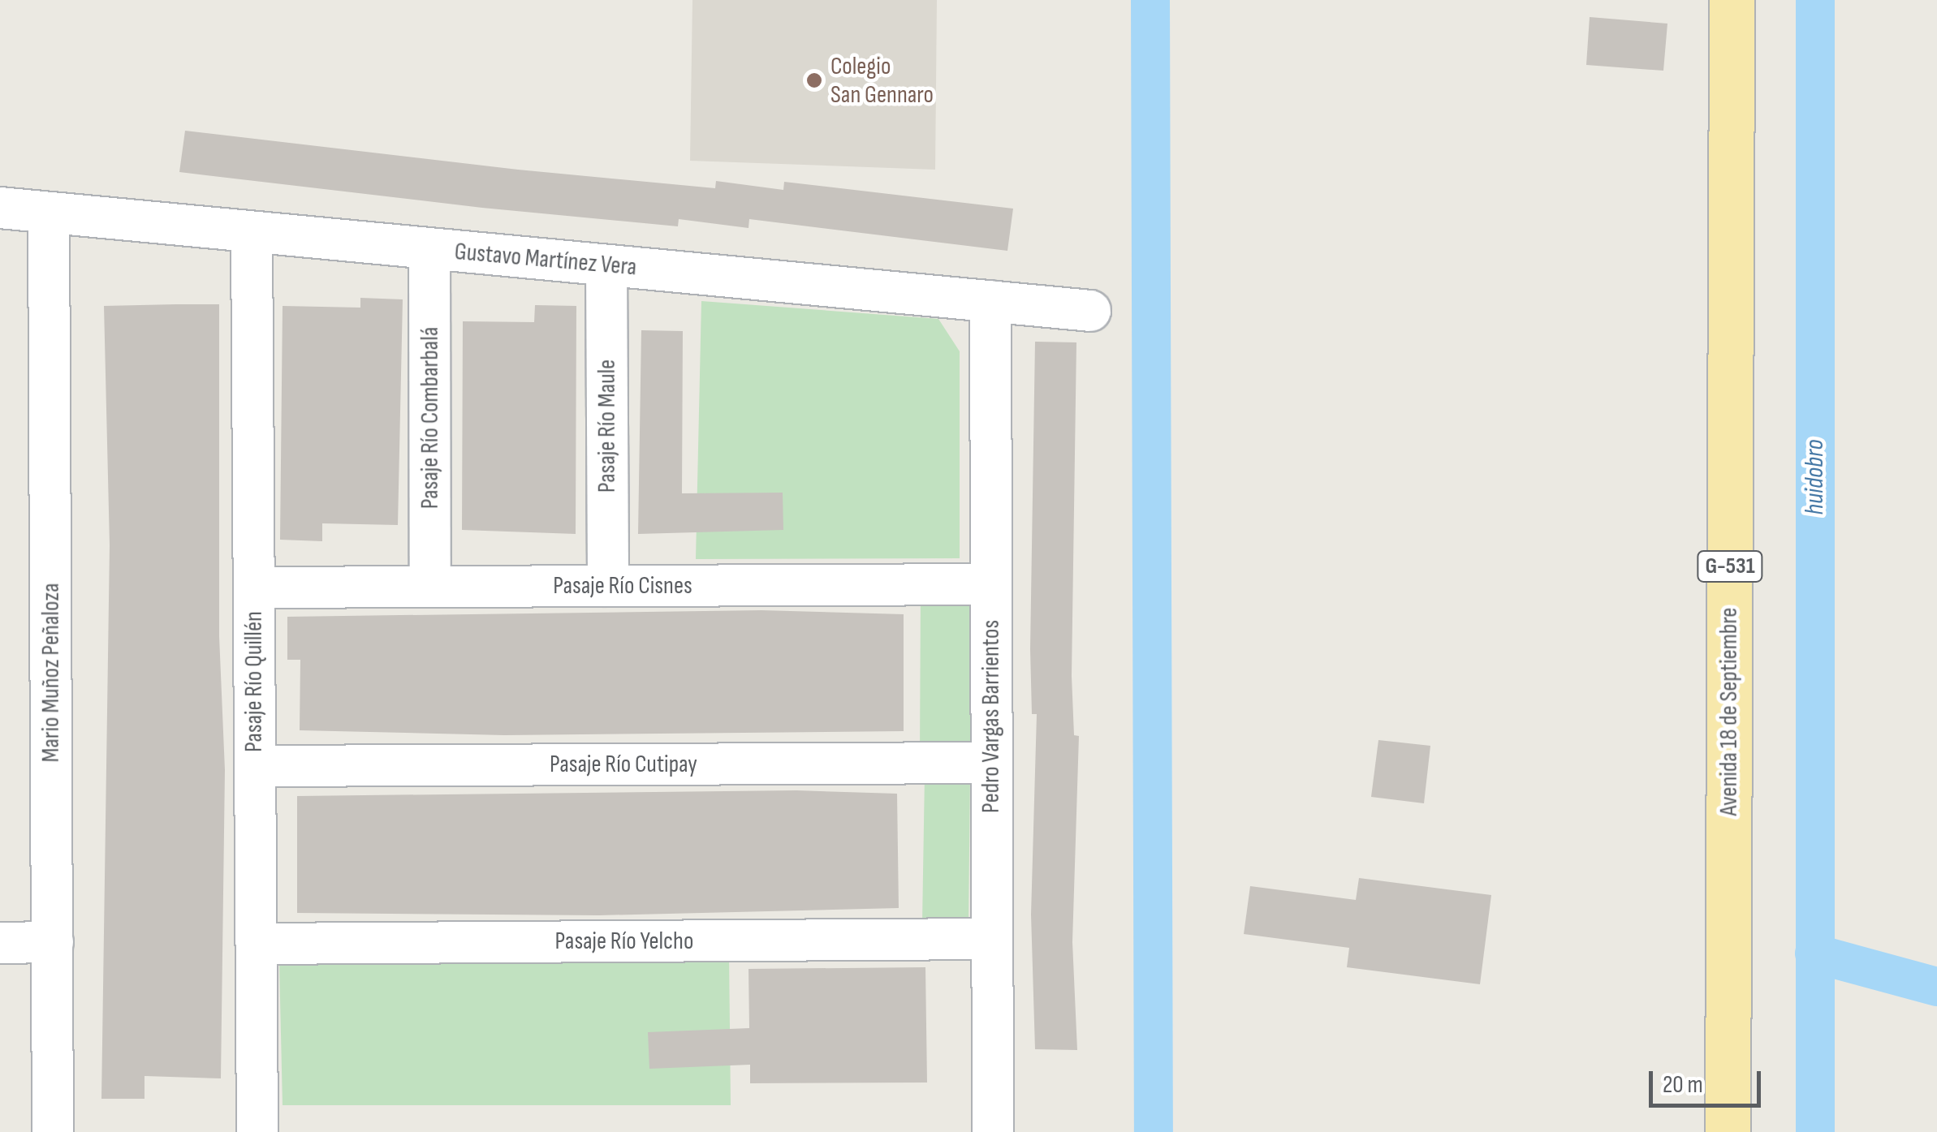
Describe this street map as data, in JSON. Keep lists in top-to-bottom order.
{
  "streets": {
    "main road": ["G-531", "Avenida 18 de Septiembre"],
    "street": [
      "Gustavo Martínez Vera",
      "Pasaje Río Combarbalá",
      "Pasaje Río Maule",
      "Pasaje Río Cisnes",
      "Mario Muñoz Peñaloza",
      "Pasaje Río Quillén",
      "Pedro Vargas Barrientos",
      "Pasaje Río Cutipay",
      "Pasaje Río Yelcho"
    ]
  },
  "crossings": [
    ["Gustavo Martínez Vera", "Pasaje Río Combarbalá"],
    ["Gustavo Martínez Vera", "Pasaje Río Maule"],
    ["Gustavo Martínez Vera", "Mario Muñoz Peñaloza"],
    ["Gustavo Martínez Vera", "Pasaje Río Quillén"],
    ["Gustavo Martínez Vera", "Pedro Vargas Barrientos"],
    ["Pasaje Río Combarbalá", "Pasaje Río Cisnes"],
    ["Pasaje Río Maule", "Pasaje Río Cisnes"],
    ["Pasaje Río Cisnes", "Pasaje Río Quillén"],
    ["Pasaje Río Cisnes", "Pedro Vargas Barrientos"],
    ["Pasaje Río Quillén", "Pasaje Río Cutipay"],
    ["Pasaje Río Quillén", "Pasaje Río Yelcho"],
    ["Pedro Vargas Barrientos", "Pasaje Río Cutipay"],
    ["Pedro Vargas Barrientos", "Pasaje Río Yelcho"]
  ],
  "water": ["huidobro"],
  "places": ["Colegio San Gennaro"],
  "scale_bar": "20 m"
}
